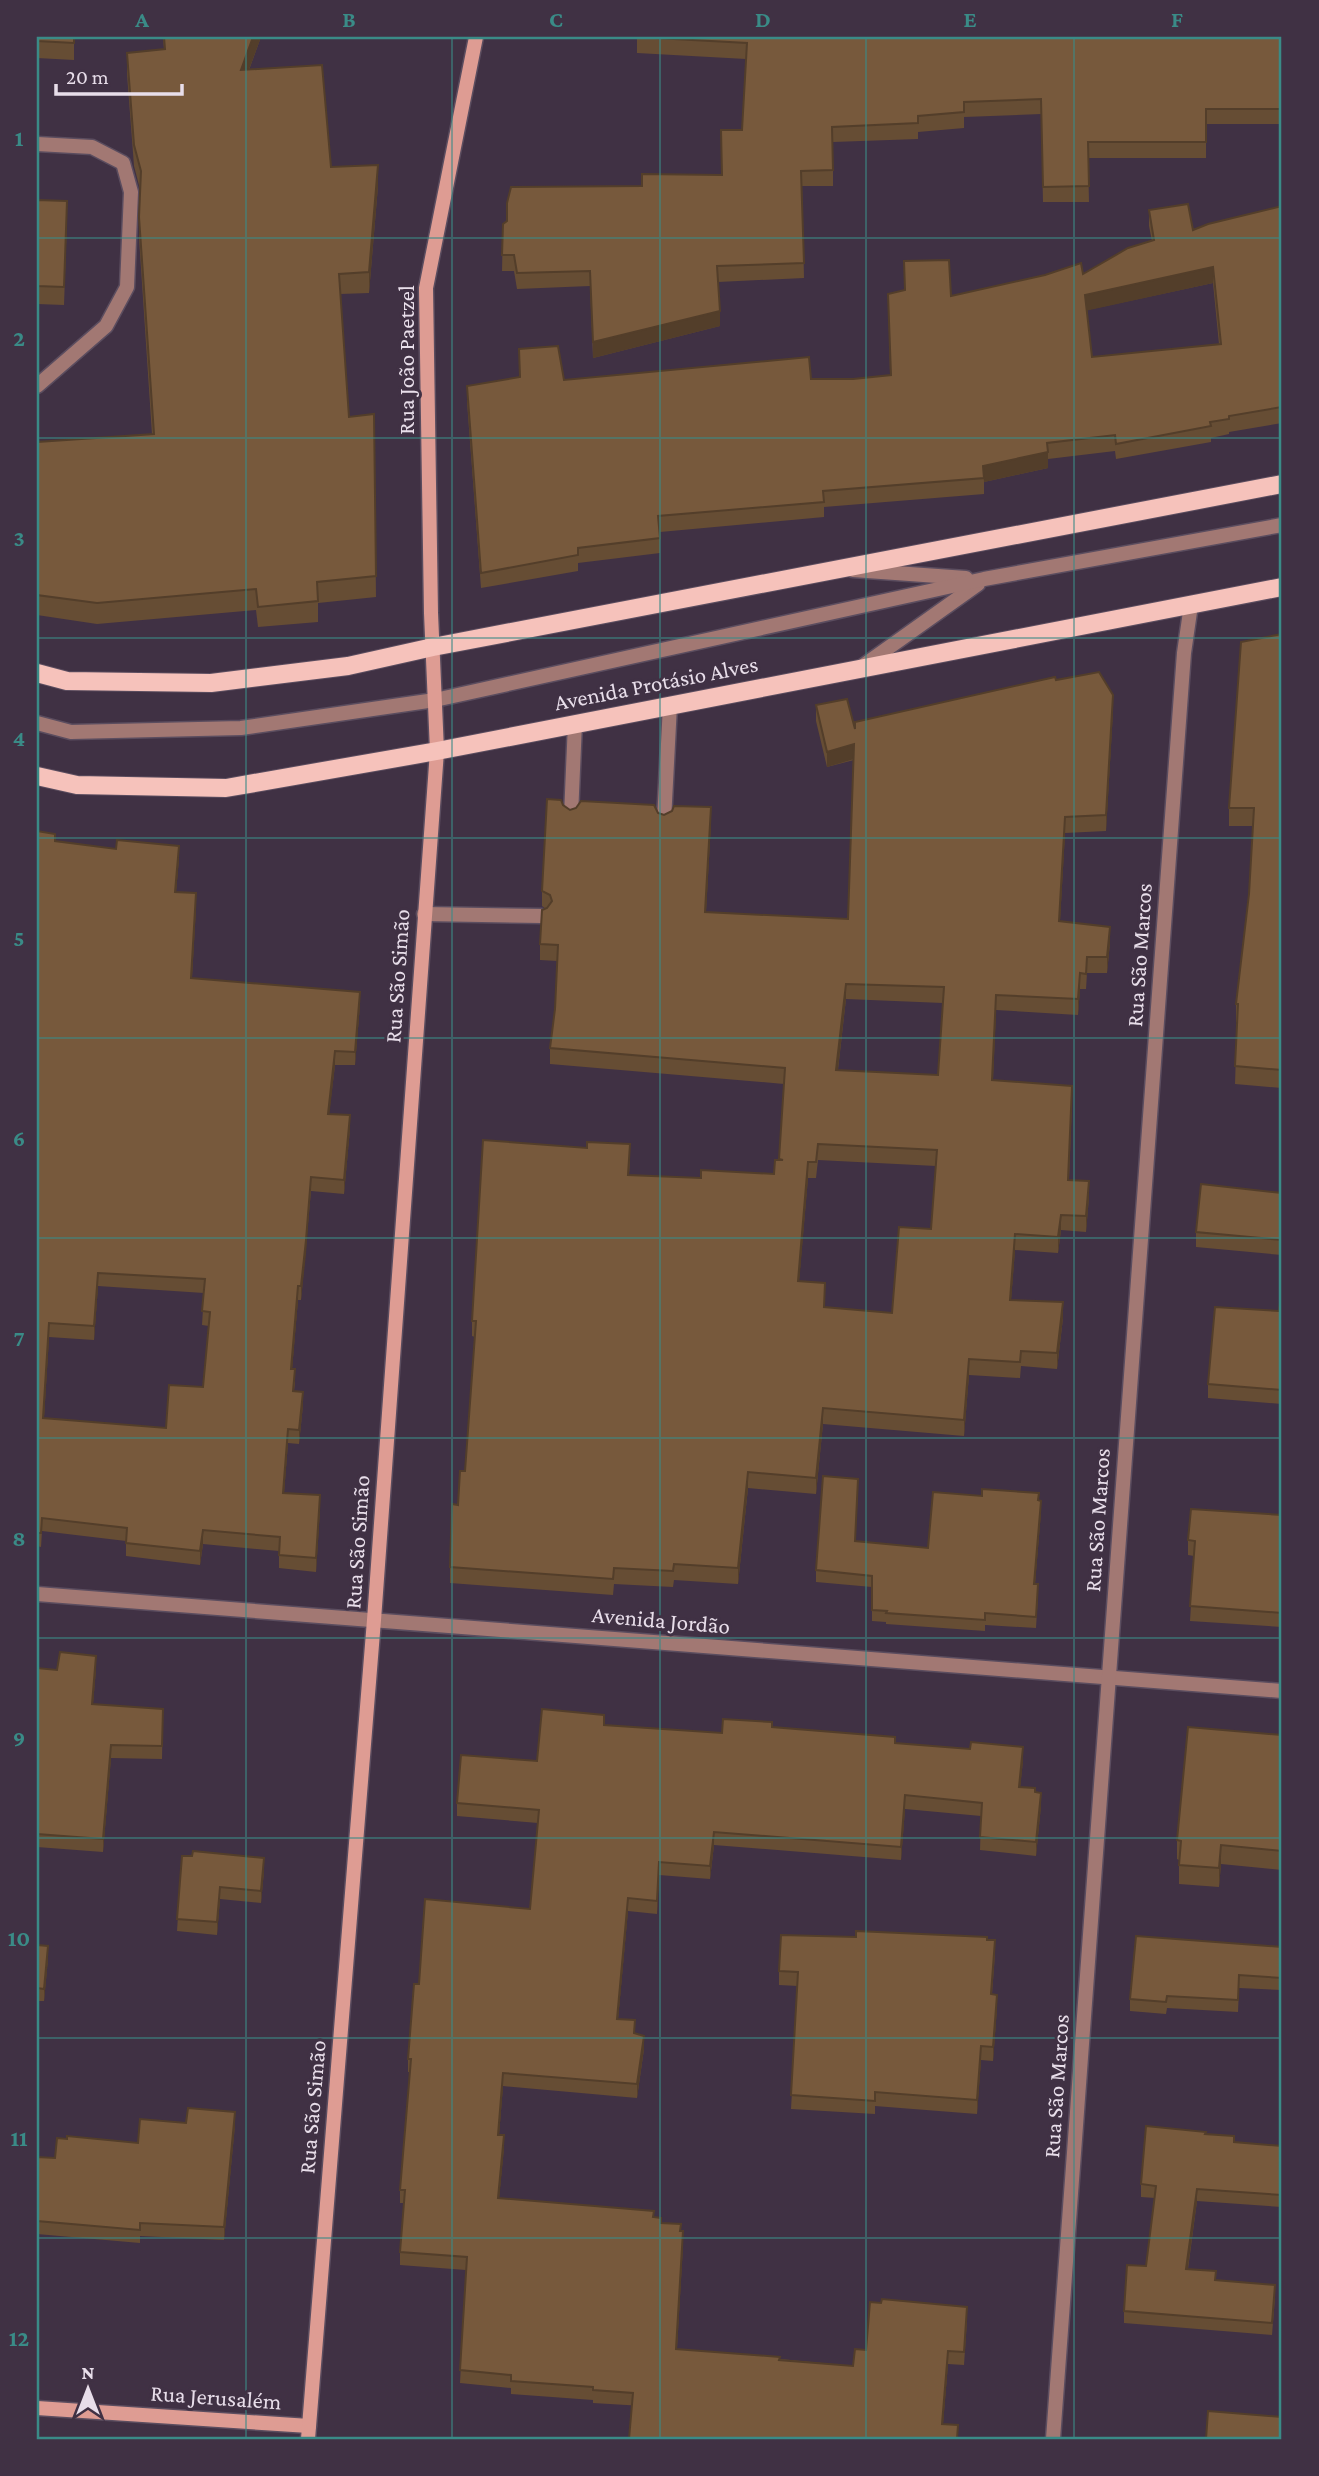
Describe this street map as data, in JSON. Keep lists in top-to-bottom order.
{
  "streets": {
    "main road": ["Avenida Protásio Alves"],
    "street": [
      "Rua João Paetzel",
      "Rua São Marcos",
      "Rua São Simão",
      "Avenida Jordão",
      "Rua Jerusalém"
    ]
  },
  "crossings": [
    ["Rua João Paetzel", "Rua São Simão"],
    ["Avenida Protásio Alves", "Rua São Marcos"],
    ["Avenida Protásio Alves", "Rua São Simão"],
    ["Rua São Marcos", "Avenida Jordão"],
    ["Rua São Simão", "Avenida Jordão"],
    ["Rua São Simão", "Rua Jerusalém"]
  ],
  "scale_bar": "20 m",
  "north": "top",
  "grid": {
    "columns": [
      "A",
      "B",
      "C",
      "D",
      "E",
      "F"
    ],
    "rows": [
      "1",
      "2",
      "3",
      "4",
      "5",
      "6",
      "7",
      "8",
      "9",
      "10",
      "11",
      "12"
    ]
  }
}
